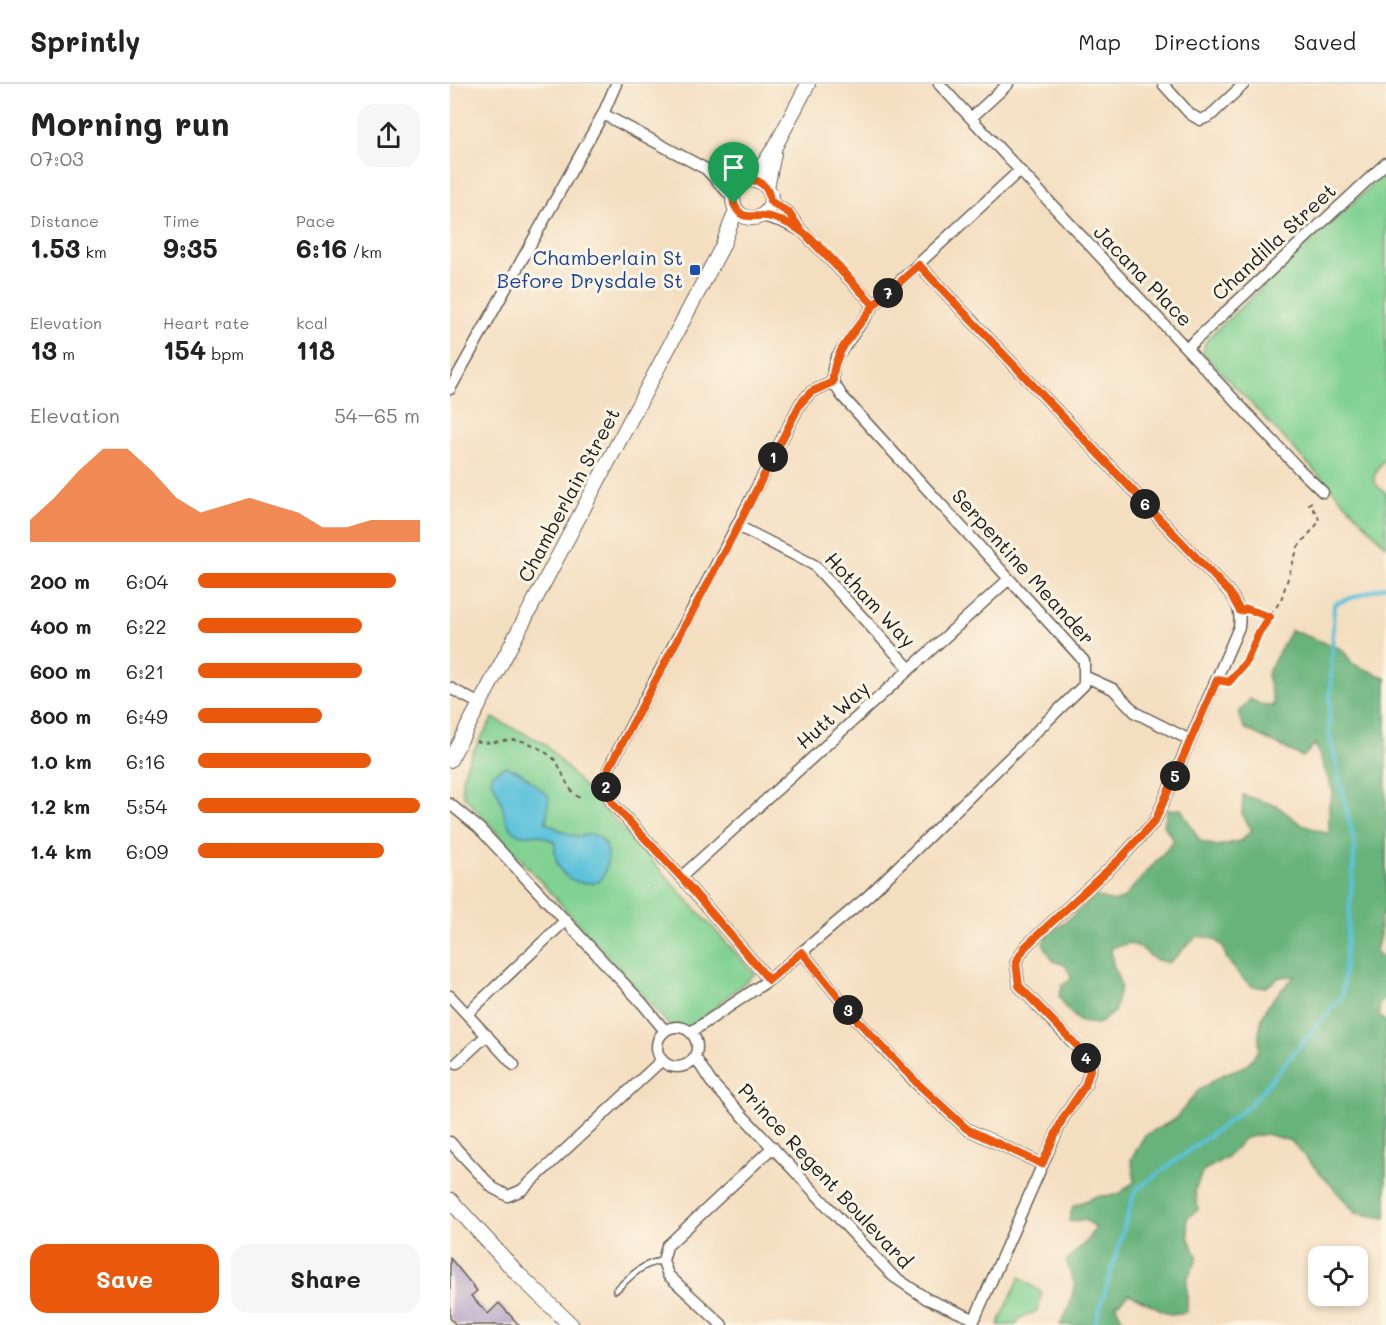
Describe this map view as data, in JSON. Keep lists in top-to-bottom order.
{
  "streets": {
    "main road": ["Chamberlain Street"],
    "street": [
      "Chandilla Street",
      "Jacana Place",
      "Serpentine Meander",
      "Hotham Way",
      "Hutt Way",
      "Prince Regent Boulevard"
    ]
  },
  "crossings": [
    ["Chandilla Street", "Jacana Place"],
    ["Serpentine Meander", "Hutt Way"],
    ["Serpentine Meander", "Prince Regent Boulevard"],
    ["Hotham Way", "Hutt Way"]
  ],
  "places": {
    "transit": ["Chamberlain St Before Drysdale St"]
  },
  "page": {
    "header": "Sprintly",
    "nav": ["Map", "Directions", "Saved"],
    "heading": ["Morning run", "07:03"],
    "stats": [
      ["Distance", "1.53 km"],
      ["Time", "9:35"],
      ["Pace", "6:16 /km"],
      ["Elevation", "13 m"],
      ["Heart rate", "154 bpm"],
      ["kcal", "118"]
    ],
    "pins": [
      "7",
      "1",
      "6",
      "5",
      "2",
      "3",
      "4"
    ],
    "chart": ["Elevation", "54–65 m"],
    "list": [
      {
        "name": "200 m",
        "note": "6:04"
      },
      {
        "name": "400 m",
        "note": "6:22"
      },
      {
        "name": "600 m",
        "note": "6:21"
      },
      {
        "name": "800 m",
        "note": "6:49"
      },
      {
        "name": "1.0 km",
        "note": "6:16"
      },
      {
        "name": "1.2 km",
        "note": "5:54"
      },
      {
        "name": "1.4 km",
        "note": "6:09"
      }
    ],
    "buttons": ["Save", "Share"]
  }
}
